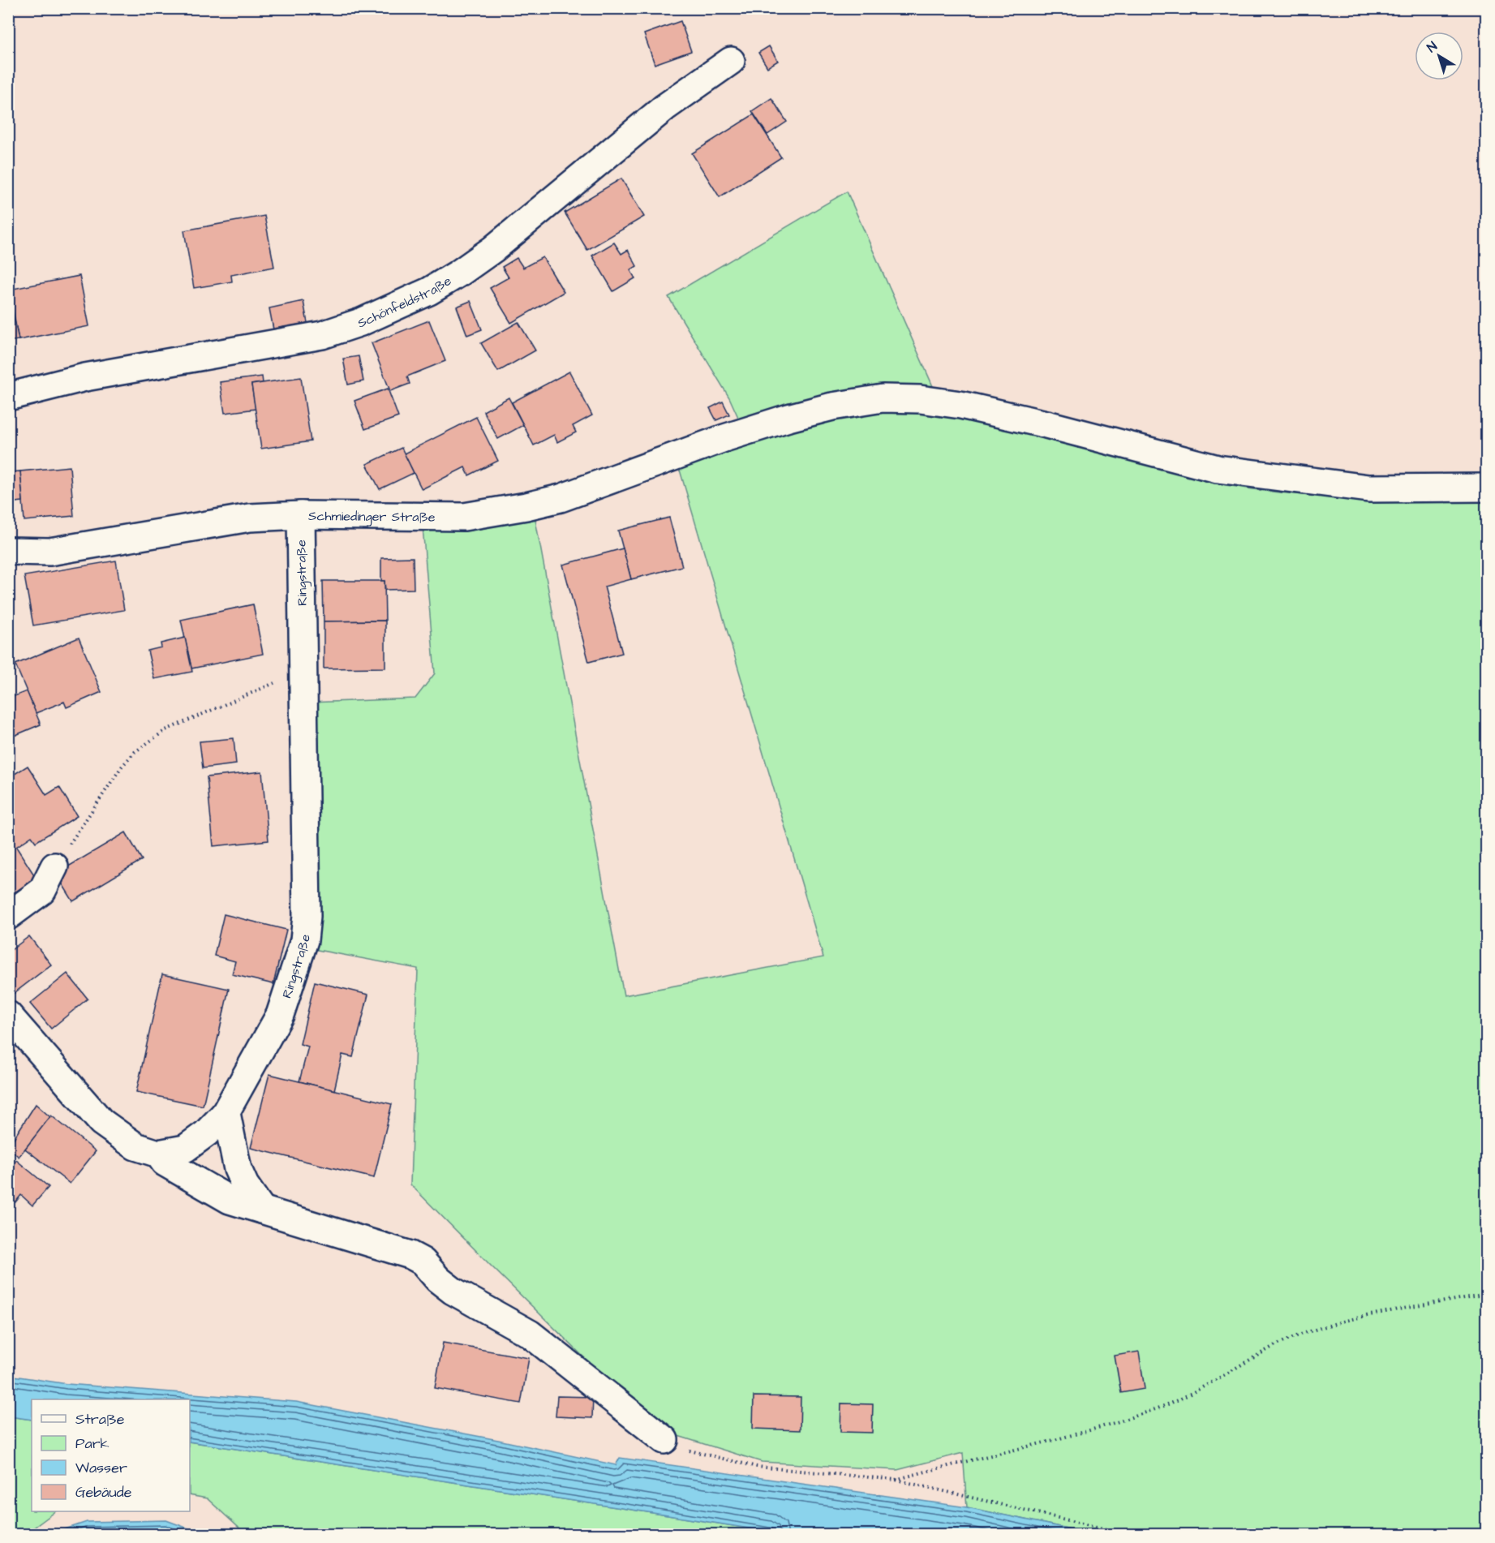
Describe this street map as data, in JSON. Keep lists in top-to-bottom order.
{
  "streets": {
    "street": ["Schönfeldstraße", "Schmiedinger Straße", "Ringstraße"]
  },
  "crossings": [
    ["Schmiedinger Straße", "Ringstraße"]
  ],
  "legend": [
    "Straße",
    "Park",
    "Wasser",
    "Gebäude"
  ],
  "north": "top left"
}
